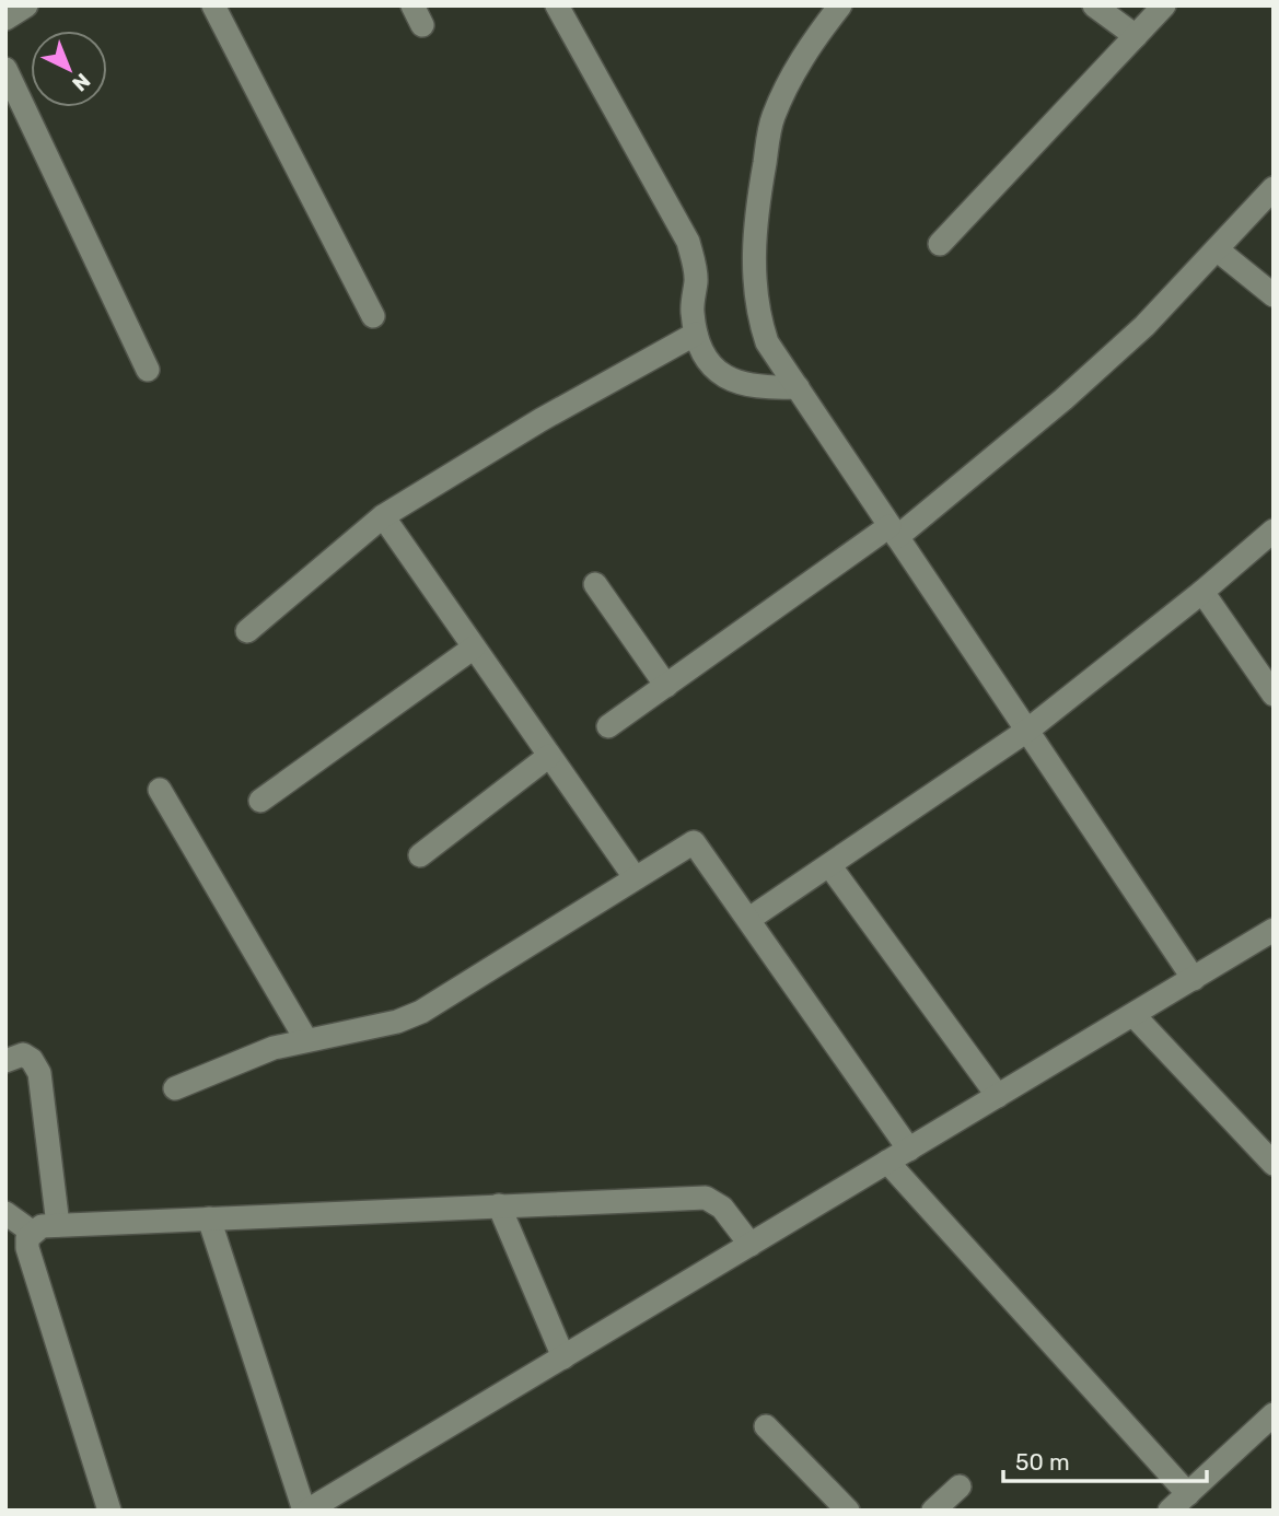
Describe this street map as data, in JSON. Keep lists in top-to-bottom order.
{
  "scale_bar": "50 m",
  "north": "bottom right"
}
